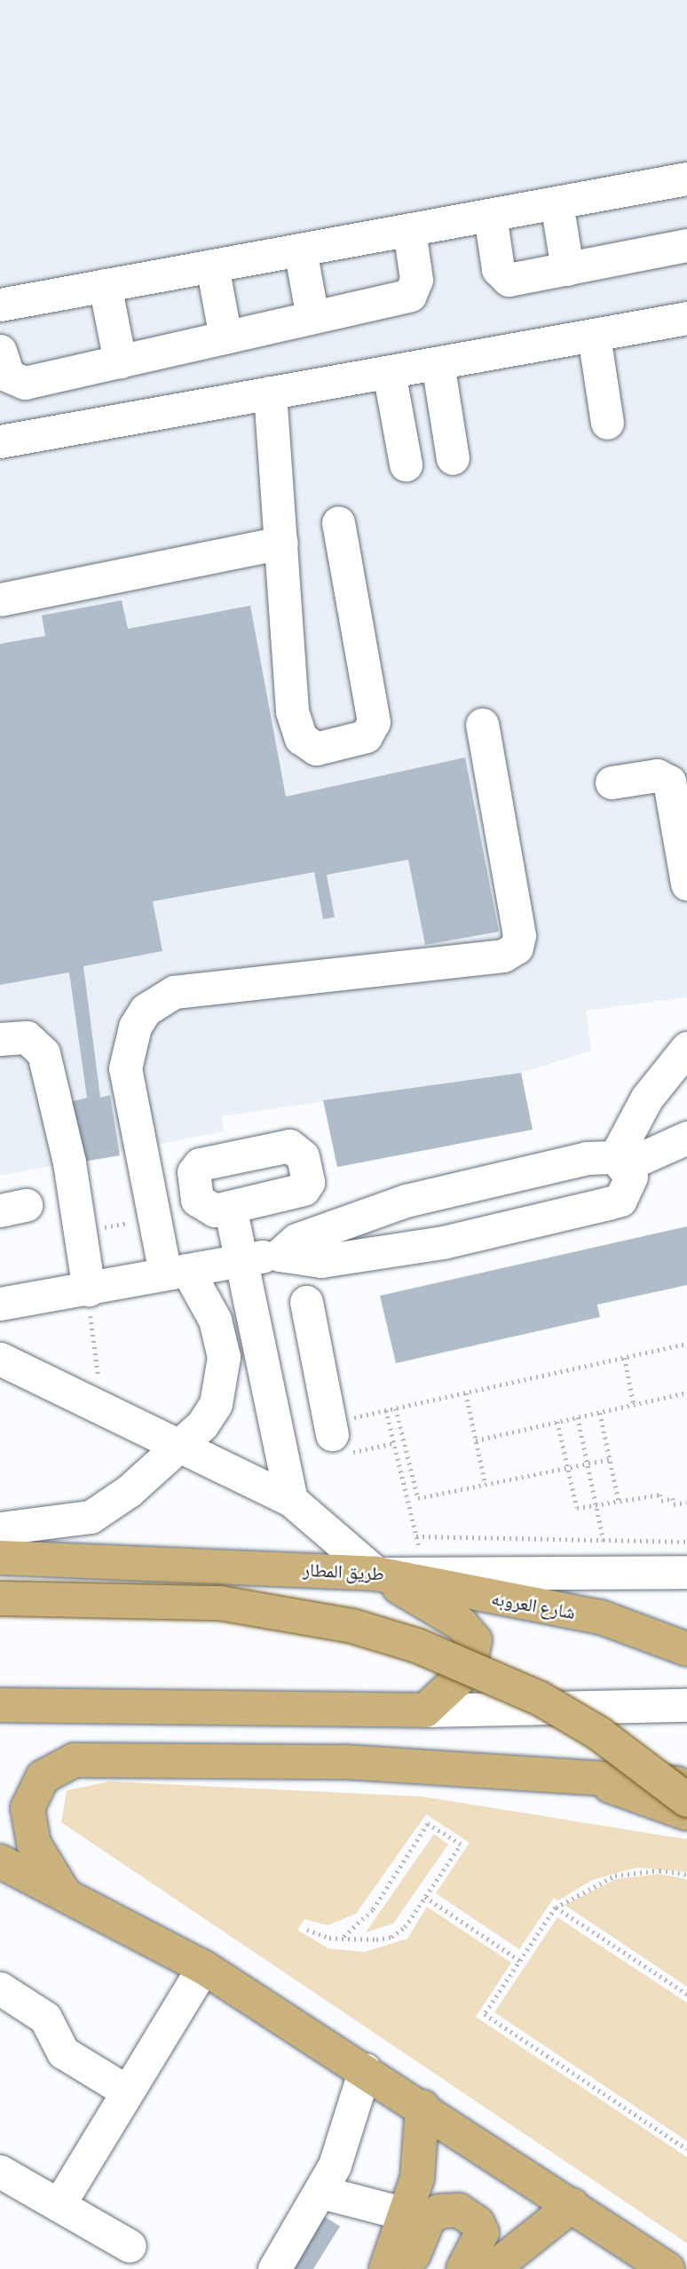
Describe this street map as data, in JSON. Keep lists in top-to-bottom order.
{
  "streets": {
    "main road": ["طريق المطار", "شارع العروبه"]
  },
  "crossings": [
    ["طريق المطار", "شارع العروبه"]
  ]
}
